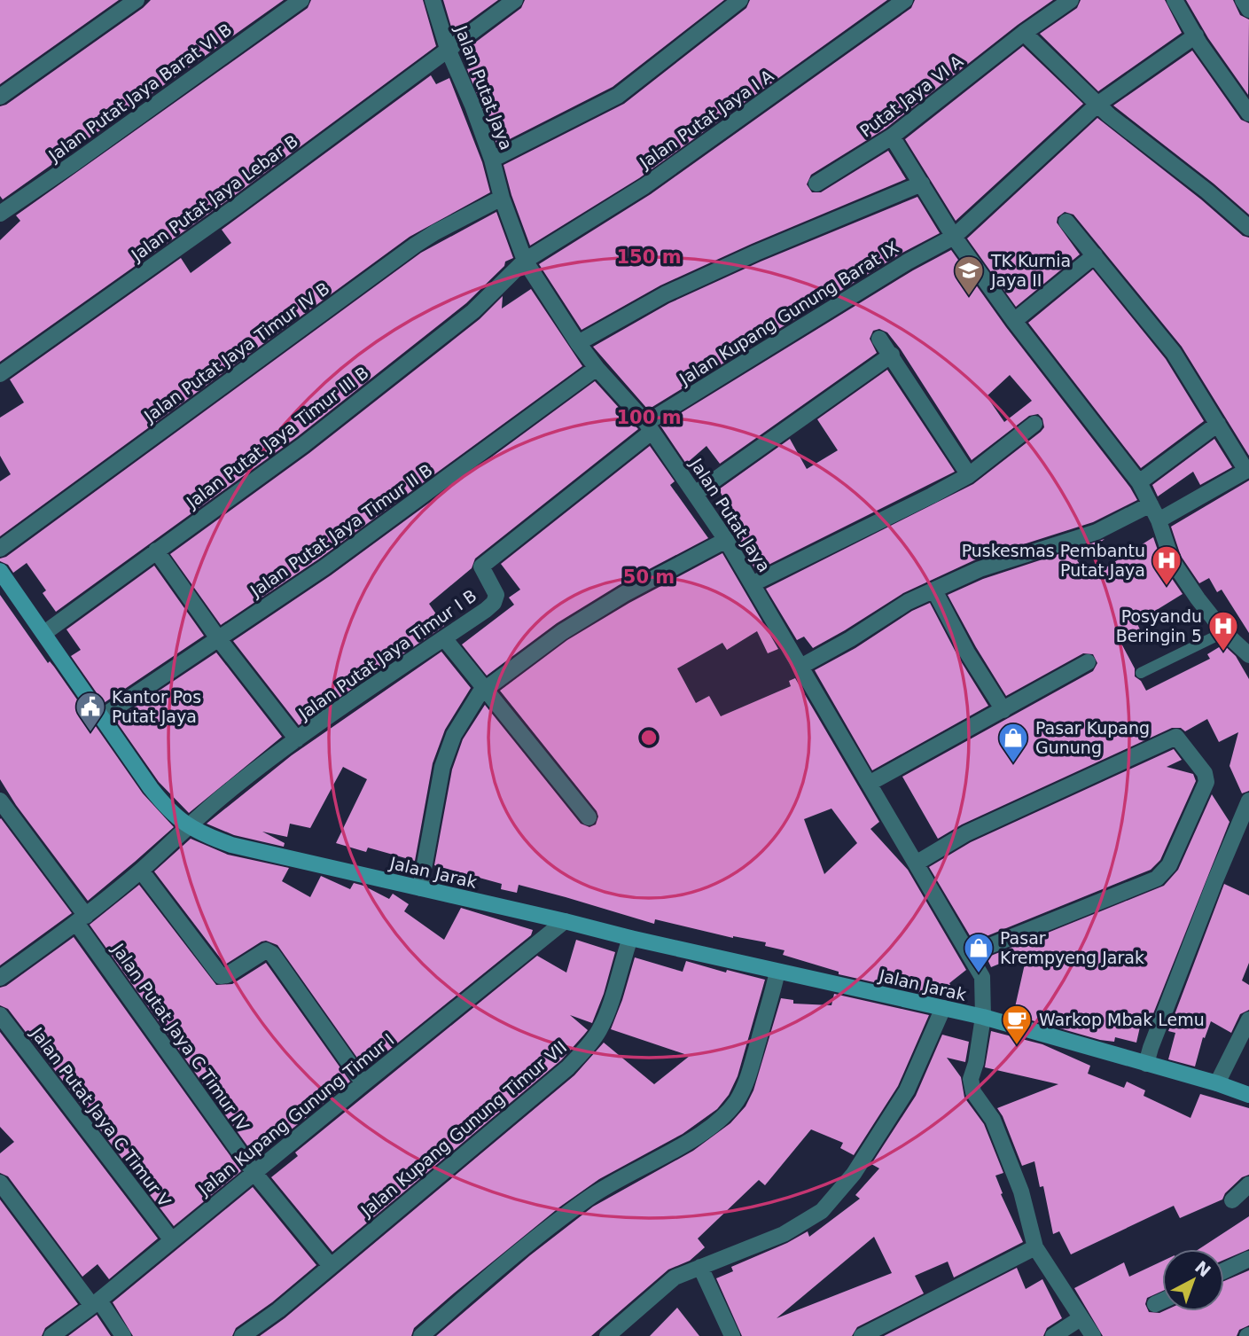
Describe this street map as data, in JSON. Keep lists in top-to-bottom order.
{
  "streets": {
    "street": [
      "Jalan Putat Jaya",
      "Jalan Putat Jaya Barat VI B",
      "Putat Jaya VI A",
      "Jalan Putat Jaya I A",
      "Jalan Putat Jaya Lebar B",
      "Jalan Kupang Gunung Barat IX",
      "Jalan Putat Jaya Timur IV B",
      "Jalan Putat Jaya Timur III B",
      "Jalan Putat Jaya Timur II B",
      "Jalan Putat Jaya Timur I B",
      "Jalan Jarak",
      "Jalan Putat Jaya C Timur IV",
      "Jalan Kupang Gunung Timur I",
      "Jalan Putat Jaya C Timur V",
      "Jalan Kupang Gunung Timur VII"
    ]
  },
  "crossings": [
    ["Jalan Putat Jaya", "Jalan Putat Jaya I A"],
    ["Jalan Putat Jaya", "Jalan Putat Jaya Lebar B"],
    ["Jalan Putat Jaya", "Jalan Kupang Gunung Barat IX"],
    ["Jalan Putat Jaya", "Jalan Putat Jaya Timur IV B"],
    ["Jalan Putat Jaya", "Jalan Putat Jaya Timur III B"],
    ["Jalan Putat Jaya", "Jalan Putat Jaya Timur II B"],
    ["Jalan Putat Jaya", "Jalan Putat Jaya Timur I B"],
    ["Jalan Putat Jaya", "Jalan Jarak"],
    ["Jalan Putat Jaya I A", "Jalan Putat Jaya Timur III B"],
    ["Jalan Kupang Gunung Barat IX", "Jalan Putat Jaya Timur I B"],
    ["Jalan Putat Jaya Timur III B", "Jalan Jarak"],
    ["Jalan Putat Jaya Timur II B", "Jalan Jarak"],
    ["Jalan Putat Jaya Timur I B", "Jalan Jarak"],
    ["Jalan Putat Jaya Timur I B", "Jalan Putat Jaya C Timur IV"],
    ["Jalan Jarak", "Jalan Kupang Gunung Timur I"],
    ["Jalan Jarak", "Jalan Kupang Gunung Timur VII"],
    ["Jalan Putat Jaya C Timur IV", "Jalan Kupang Gunung Timur I"],
    ["Jalan Kupang Gunung Timur I", "Jalan Putat Jaya C Timur V"]
  ],
  "places": {
    "school or university": ["TK Kurnia Jaya II"],
    "hospital": ["Puskesmas Pembantu Putat Jaya", "Posyandu Beringin 5"],
    "public building": ["Kantor Pos Putat Jaya"],
    "shop": ["Pasar Kupang Gunung", "Pasar Krempyeng Jarak"],
    "cafe": ["Warkop Mbak Lemu"]
  },
  "north": "top right",
  "rings": ["150 m", "100 m", "50 m"]
}
